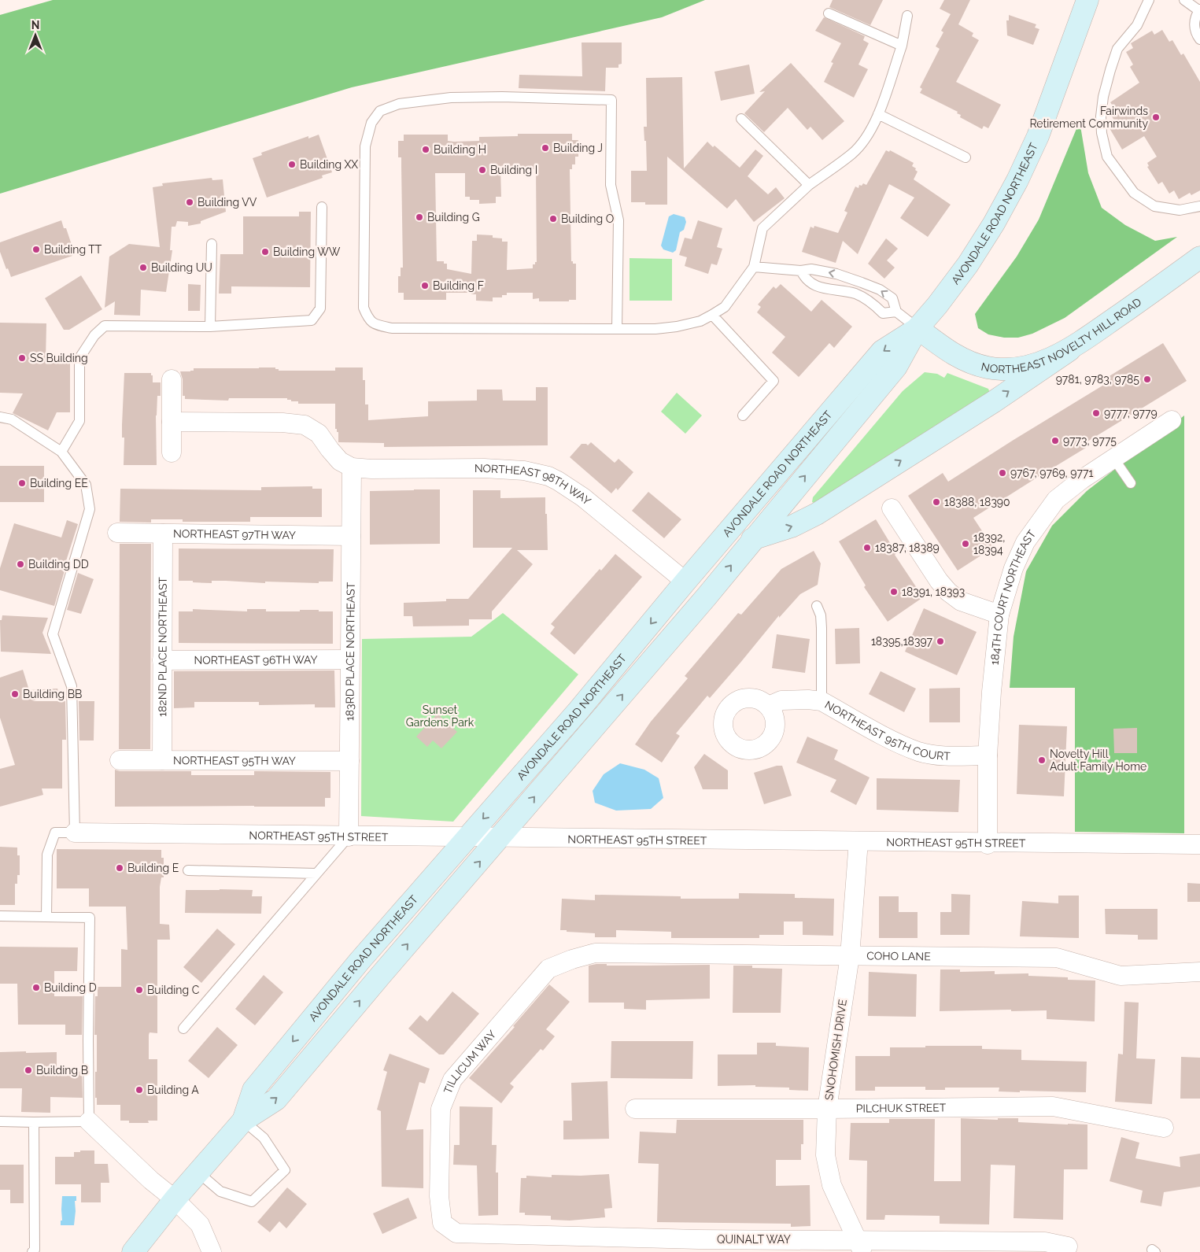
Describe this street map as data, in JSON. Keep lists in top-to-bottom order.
{
  "streets": {
    "main road": ["AVONDALE ROAD NORTHEAST", "NORTHEAST NOVELTY HILL ROAD"],
    "street": [
      "NORTHEAST 98TH WAY",
      "NORTHEAST 97TH WAY",
      "184TH COURT NORTHEAST",
      "182ND PLACE NORTHEAST",
      "183RD PLACE NORTHEAST",
      "NORTHEAST 96TH WAY",
      "NORTHEAST 95TH COURT",
      "NORTHEAST 95TH WAY",
      "NORTHEAST 95TH STREET",
      "COHO LANE",
      "SNOHOMISH DRIVE",
      "TILLICUM WAY",
      "PILCHUK STREET",
      "QUINALT WAY"
    ]
  },
  "crossings": [
    ["AVONDALE ROAD NORTHEAST", "NORTHEAST NOVELTY HILL ROAD"],
    ["AVONDALE ROAD NORTHEAST", "NORTHEAST 98TH WAY"],
    ["AVONDALE ROAD NORTHEAST", "NORTHEAST 95TH STREET"],
    ["NORTHEAST 98TH WAY", "183RD PLACE NORTHEAST"],
    ["NORTHEAST 97TH WAY", "182ND PLACE NORTHEAST"],
    ["NORTHEAST 97TH WAY", "183RD PLACE NORTHEAST"],
    ["184TH COURT NORTHEAST", "NORTHEAST 95TH COURT"],
    ["184TH COURT NORTHEAST", "NORTHEAST 95TH STREET"],
    ["182ND PLACE NORTHEAST", "NORTHEAST 96TH WAY"],
    ["182ND PLACE NORTHEAST", "NORTHEAST 95TH WAY"],
    ["183RD PLACE NORTHEAST", "NORTHEAST 96TH WAY"],
    ["183RD PLACE NORTHEAST", "NORTHEAST 95TH WAY"],
    ["183RD PLACE NORTHEAST", "NORTHEAST 95TH STREET"],
    ["NORTHEAST 95TH STREET", "SNOHOMISH DRIVE"],
    ["COHO LANE", "SNOHOMISH DRIVE"],
    ["COHO LANE", "TILLICUM WAY"],
    ["SNOHOMISH DRIVE", "PILCHUK STREET"],
    ["SNOHOMISH DRIVE", "QUINALT WAY"],
    ["TILLICUM WAY", "QUINALT WAY"]
  ],
  "parks": ["Sunset Gardens Park"],
  "places": [
    "Fairwinds Retirement Community",
    "Building J",
    "Building H",
    "Building XX",
    "Building I",
    "Building VV",
    "Building G",
    "Building O",
    "Building TT",
    "Building WW",
    "Building UU",
    "Building F",
    "SS Building",
    "9781, 9783, 9785",
    "9777, 9779",
    "9773, 9775",
    "9767, 9769, 9771",
    "Building EE",
    "18388, 18390",
    "18392, 18394",
    "18387, 18389",
    "Building DD",
    "18391, 18393",
    "18395,18397",
    "Building BB",
    "Novelty Hill Adult Family Home",
    "Building E",
    "Building D",
    "Building C",
    "Building B",
    "Building A"
  ],
  "north": "top"
}
